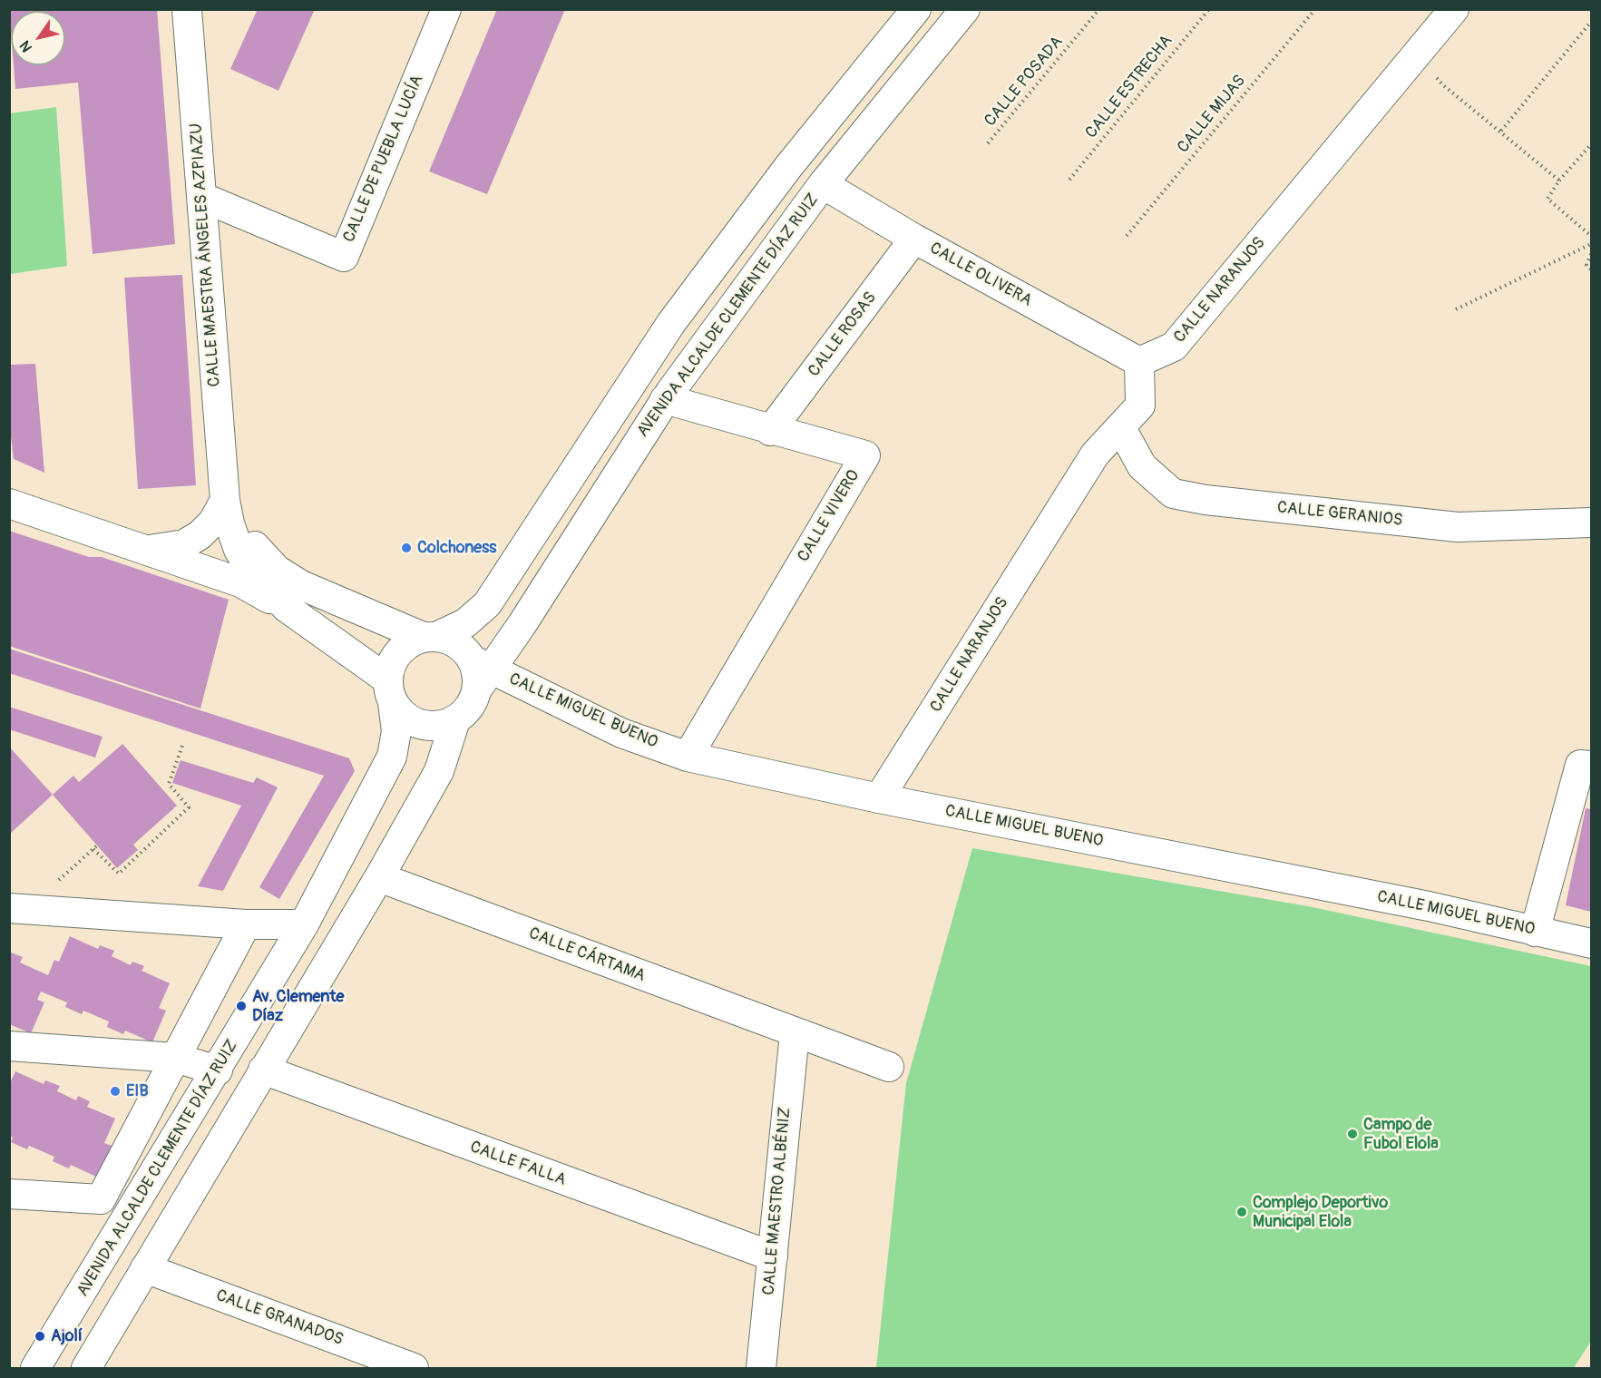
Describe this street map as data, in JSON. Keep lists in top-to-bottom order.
{
  "streets": {
    "street": [
      "CALLE DE PUEBLA LUCÍA",
      "CALLE MAESTRA ÁNGELES AZPIAZU",
      "CALLE OLIVERA",
      "CALLE NARANJOS",
      "AVENIDA ALCALDE CLEMENTE DÍAZ RUIZ",
      "CALLE ROSAS",
      "CALLE GERANIOS",
      "CALLE VIVERO",
      "CALLE MIGUEL BUENO",
      "CALLE CÁRTAMA",
      "CALLE FALLA",
      "CALLE MAESTRO ALBÉNIZ",
      "CALLE GRANADOS"
    ],
    "path": ["CALLE POSADA", "CALLE ESTRECHA", "CALLE MIJAS"]
  },
  "crossings": [
    ["CALLE DE PUEBLA LUCÍA", "CALLE MAESTRA ÁNGELES AZPIAZU"],
    ["CALLE MAESTRA ÁNGELES AZPIAZU", "AVENIDA ALCALDE CLEMENTE DÍAZ RUIZ"],
    ["CALLE MAESTRA ÁNGELES AZPIAZU", "CALLE MIGUEL BUENO"],
    ["CALLE OLIVERA", "CALLE NARANJOS"],
    ["CALLE OLIVERA", "AVENIDA ALCALDE CLEMENTE DÍAZ RUIZ"],
    ["CALLE OLIVERA", "CALLE ROSAS"],
    ["CALLE NARANJOS", "CALLE GERANIOS"],
    ["CALLE NARANJOS", "CALLE MIGUEL BUENO"],
    ["AVENIDA ALCALDE CLEMENTE DÍAZ RUIZ", "CALLE VIVERO"],
    ["AVENIDA ALCALDE CLEMENTE DÍAZ RUIZ", "CALLE MIGUEL BUENO"],
    ["CALLE ROSAS", "CALLE VIVERO"],
    ["CALLE VIVERO", "CALLE MIGUEL BUENO"],
    ["CALLE CÁRTAMA", "CALLE MAESTRO ALBÉNIZ"],
    ["CALLE FALLA", "CALLE MAESTRO ALBÉNIZ"]
  ],
  "places": [
    "Colchoness",
    "Av. Clemente Díaz",
    "EIB",
    "Campo de Fubol Elola",
    "Complejo Deportivo Municipal Elola",
    "Ajolí"
  ],
  "north": "bottom left"
}
